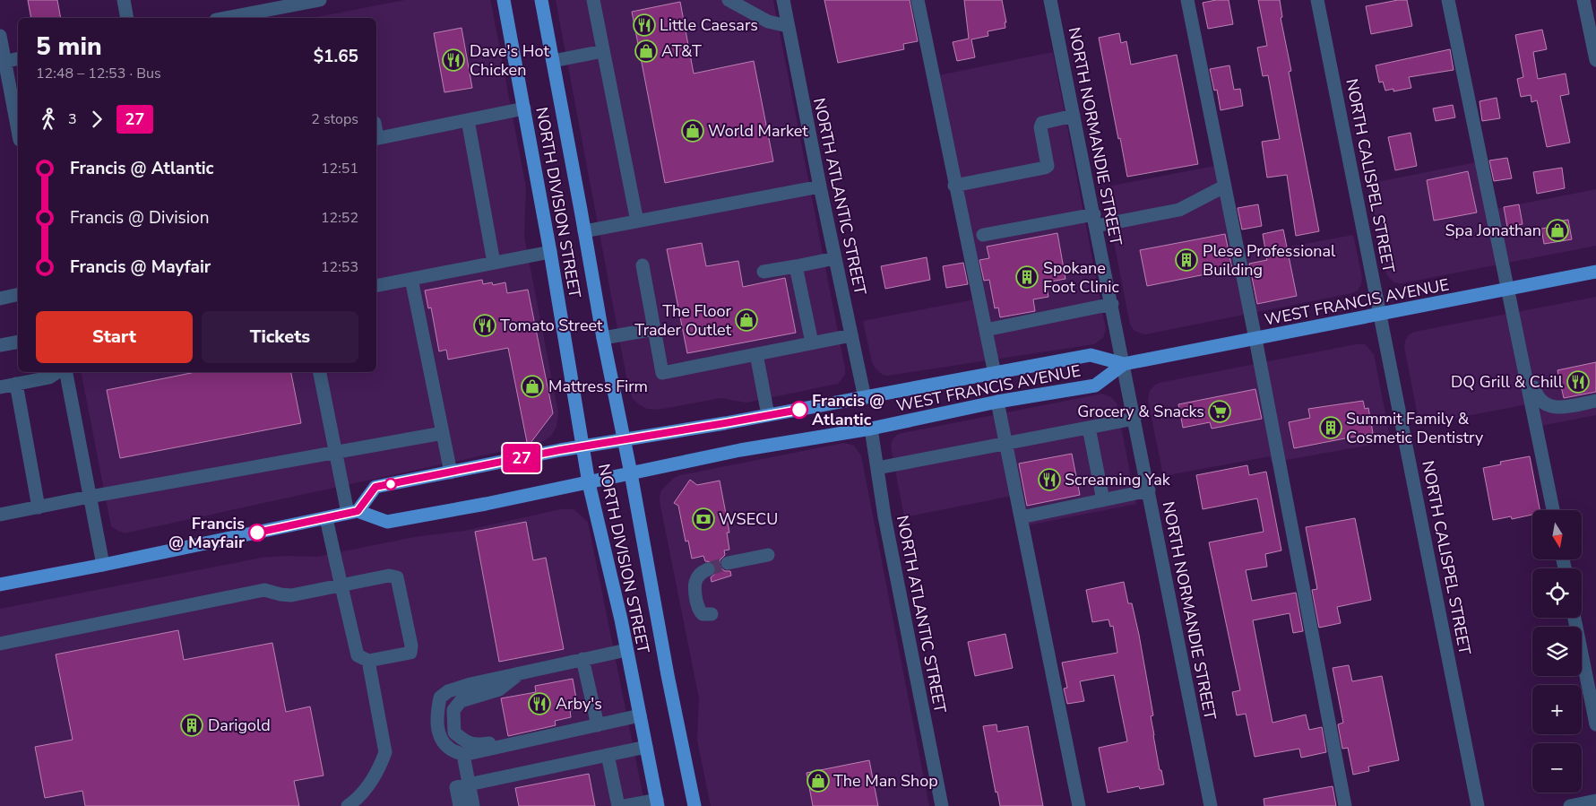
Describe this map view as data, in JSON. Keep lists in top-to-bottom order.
{
  "streets": {
    "main road": ["NORTH DIVISION STREET", "WEST FRANCIS AVENUE"],
    "street": ["NORTH NORMANDIE STREET", "NORTH CALISPEL STREET", "NORTH ATLANTIC STREET"]
  },
  "crossings": [
    ["NORTH NORMANDIE STREET", "WEST FRANCIS AVENUE"],
    ["NORTH CALISPEL STREET", "WEST FRANCIS AVENUE"],
    ["NORTH ATLANTIC STREET", "WEST FRANCIS AVENUE"],
    ["NORTH DIVISION STREET", "WEST FRANCIS AVENUE"]
  ],
  "places": {
    "restaurant": [
      "Little Caesars",
      "Dave's Hot Chicken",
      "Tomato Street",
      "DQ Grill & Chill",
      "Screaming Yak",
      "Arby's"
    ],
    "shop": [
      "AT&T",
      "World Market",
      "Spa Jonathan",
      "The Floor Trader Outlet",
      "Mattress Firm",
      "The Man Shop"
    ],
    "building": [
      "Plese Professional Building",
      "Spokane Foot Clinic",
      "Summit Family & Cosmetic Dentistry",
      "Darigold"
    ],
    "other": ["Francis @ Atlantic", "Francis @ Mayfair"],
    "supermarket": ["Grocery & Snacks"],
    "bank": ["WSECU"]
  },
  "lines": ["bus line 27"],
  "north": "bottom",
  "page": {
    "on_map": "27",
    "heading": ["5 min", "12:48 – 12:53 · Bus", "$1.65"],
    "legs": ["3", "27", "2 stops"],
    "list": [
      {
        "name": "Francis @ Atlantic",
        "value": "12:51"
      },
      {
        "name": "Francis @ Division",
        "value": "12:52"
      },
      {
        "name": "Francis @ Mayfair",
        "value": "12:53"
      }
    ],
    "buttons": ["Start", "Tickets"],
    "map_buttons": ["+", "−"]
  }
}
